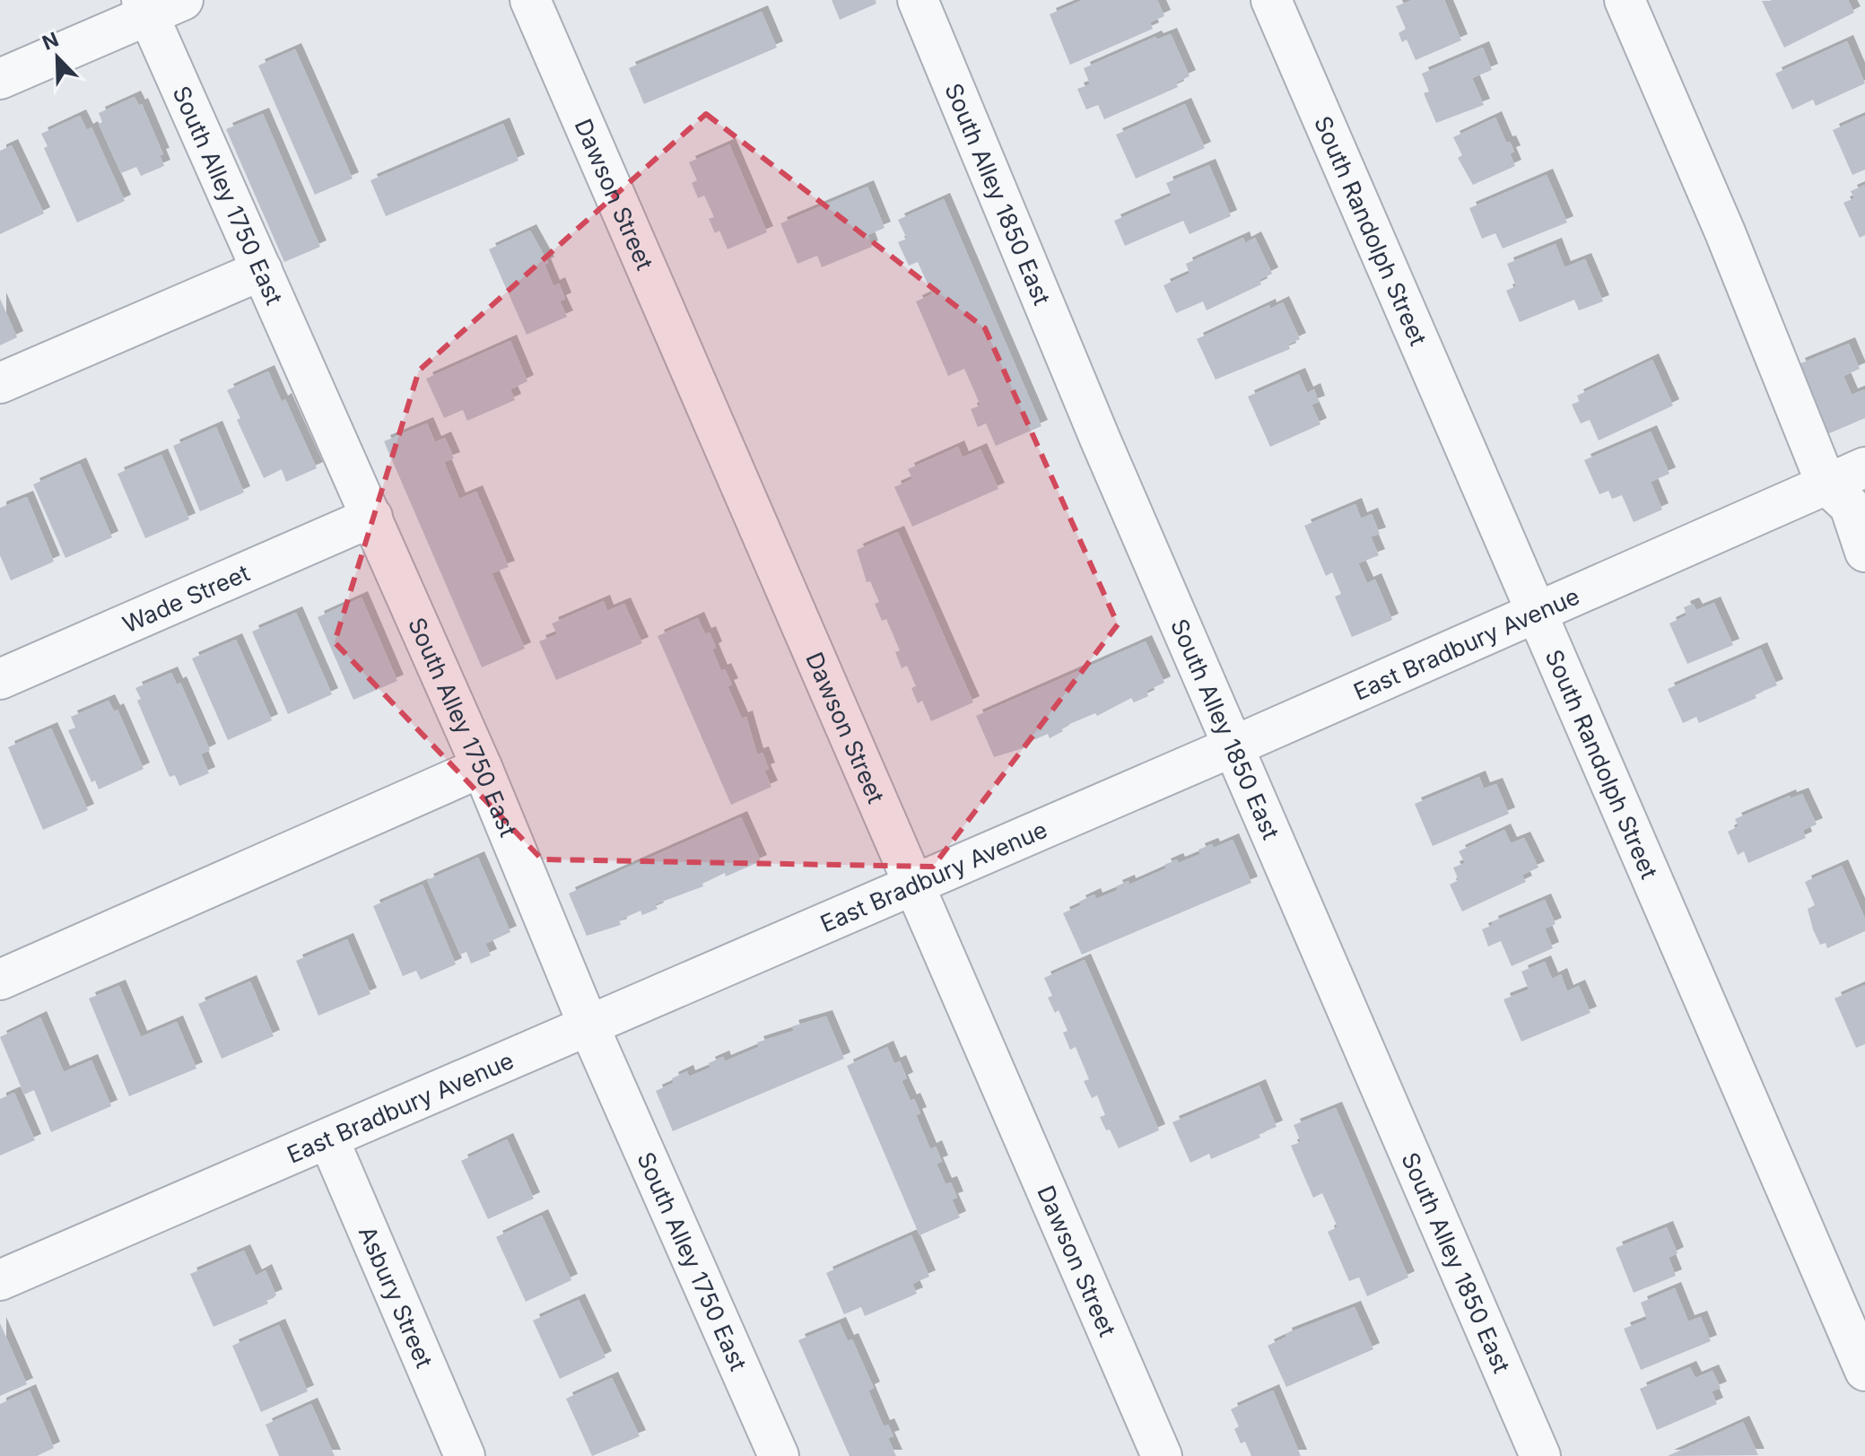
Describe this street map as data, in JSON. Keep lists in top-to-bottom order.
{
  "streets": {
    "street": [
      "South Alley 1750 East",
      "Dawson Street",
      "South Alley 1850 East",
      "South Randolph Street",
      "Wade Street",
      "East Bradbury Avenue",
      "Asbury Street"
    ]
  },
  "crossings": [
    ["South Alley 1750 East", "Wade Street"],
    ["South Alley 1750 East", "East Bradbury Avenue"],
    ["Dawson Street", "East Bradbury Avenue"],
    ["South Alley 1850 East", "East Bradbury Avenue"],
    ["South Randolph Street", "East Bradbury Avenue"],
    ["East Bradbury Avenue", "Asbury Street"]
  ],
  "north": "top left"
}
